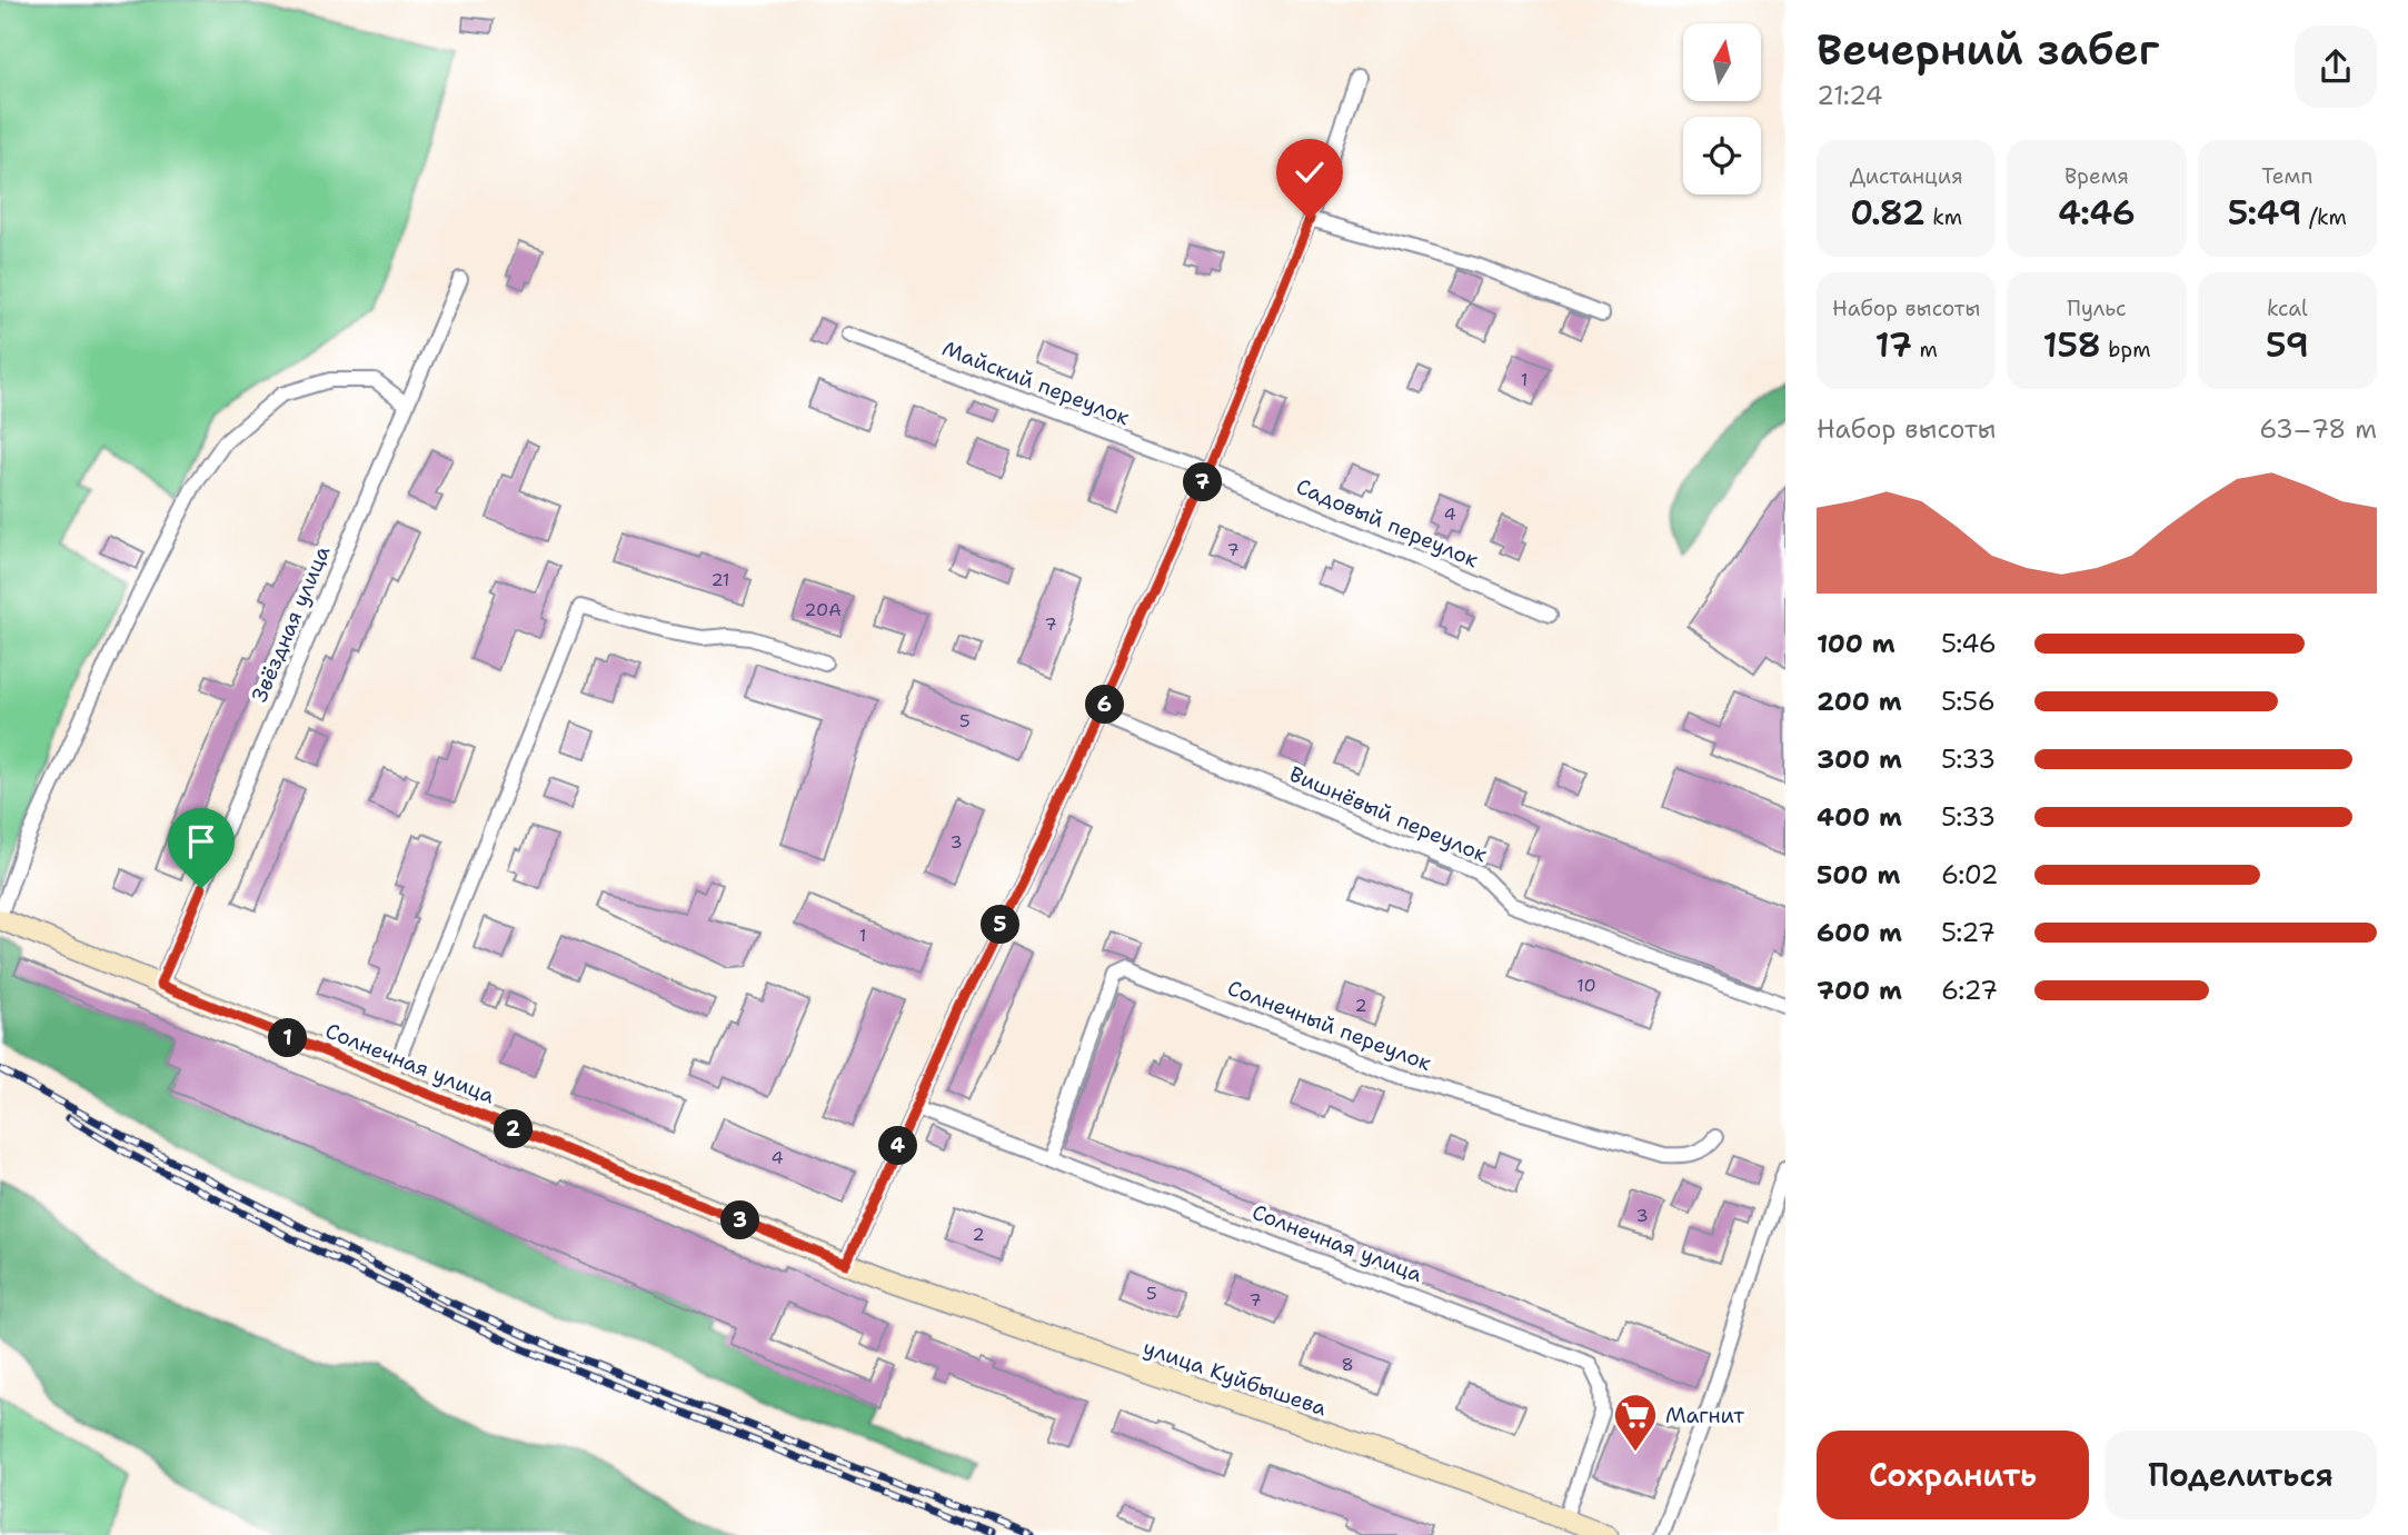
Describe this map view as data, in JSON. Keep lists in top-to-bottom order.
{
  "streets": {
    "street": [
      "Майский переулок",
      "Садовый переулок",
      "Звёздная улица",
      "Вишнёвый переулок",
      "Солнечный переулок",
      "Солнечная улица",
      "улица Куйбышева"
    ]
  },
  "crossings": [
    ["Майский переулок", "Садовый переулок"],
    ["Звёздная улица", "Солнечная улица"],
    ["Солнечный переулок", "Солнечная улица"],
    ["Солнечная улица", "улица Куйбышева"]
  ],
  "places": {
    "supermarket": ["Магнит"]
  },
  "house_numbers": [
    "1",
    "4",
    "7",
    "21",
    "20А",
    "7",
    "5",
    "3",
    "1",
    "10",
    "2",
    "4",
    "3",
    "2",
    "5",
    "7",
    "8"
  ],
  "north": "top",
  "page": {
    "heading": ["Вечерний забег", "21:24"],
    "stats": [
      ["Дистанция", "0.82 km"],
      ["Время", "4:46"],
      ["Темп", "5:49 /km"],
      ["Набор высоты", "17 m"],
      ["Пульс", "158 bpm"],
      ["kcal", "59"]
    ],
    "chart": ["Набор высоты", "63–78 m"],
    "pins": [
      "7",
      "6",
      "5",
      "1",
      "2",
      "4",
      "3"
    ],
    "list": [
      {
        "name": "100 m",
        "note": "5:46"
      },
      {
        "name": "200 m",
        "note": "5:56"
      },
      {
        "name": "300 m",
        "note": "5:33"
      },
      {
        "name": "400 m",
        "note": "5:33"
      },
      {
        "name": "500 m",
        "note": "6:02"
      },
      {
        "name": "600 m",
        "note": "5:27"
      },
      {
        "name": "700 m",
        "note": "6:27"
      }
    ],
    "buttons": ["Сохранить", "Поделиться"]
  }
}
